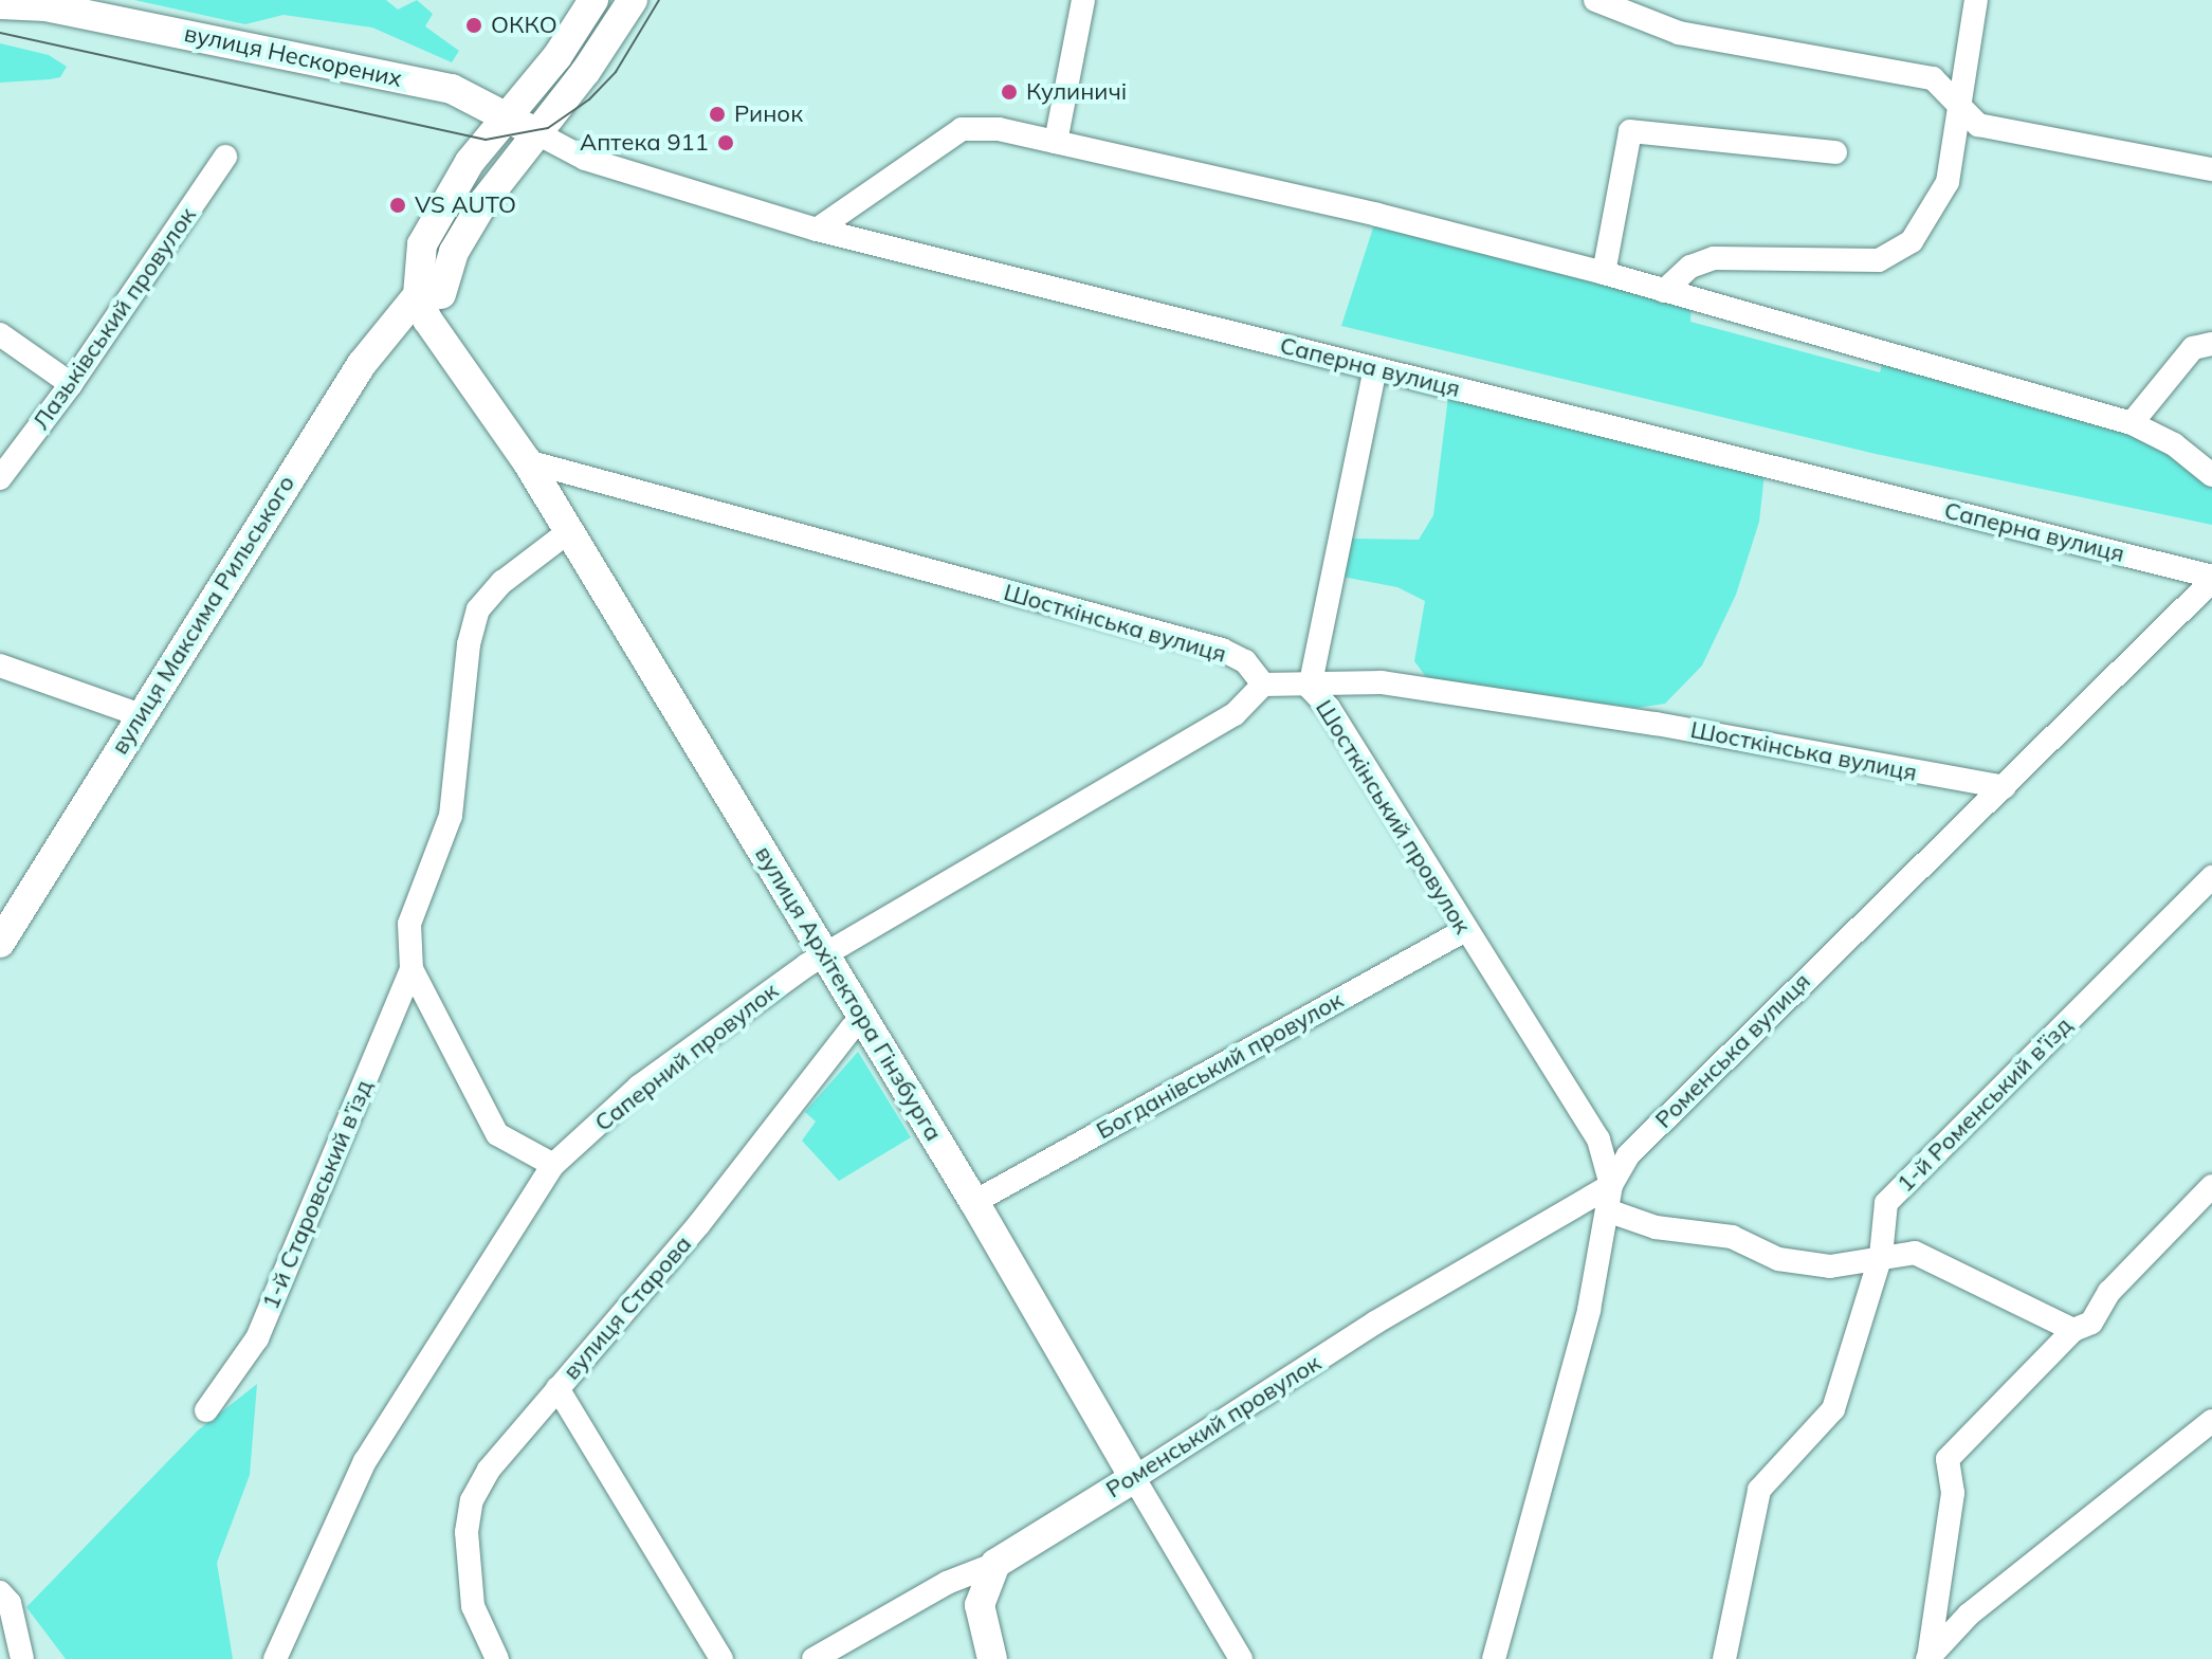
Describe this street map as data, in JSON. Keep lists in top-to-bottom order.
{
  "streets": {
    "main road": [
      "вулиця Нескорених",
      "вулиця Максима Рильського",
      "вулиця Архітектора Гінзбурга",
      "Роменський провулок"
    ],
    "street": [
      "Лазьківський провулок",
      "Саперна вулиця",
      "Шосткінська вулиця",
      "Шосткінський провулок",
      "Роменська вулиця",
      "Саперний провулок",
      "Богданівський провулок",
      "1-й Роменський в’їзд",
      "1-й Старовський в’їзд",
      "вулиця Старова"
    ]
  },
  "crossings": [
    ["вулиця Нескорених", "Саперна вулиця"],
    ["вулиця Нескорених", "вулиця Максима Рильського"],
    ["Саперна вулиця", "вулиця Максима Рильського"],
    ["Саперна вулиця", "Шосткінський провулок"],
    ["Саперна вулиця", "Роменська вулиця"],
    ["вулиця Максима Рильського", "вулиця Архітектора Гінзбурга"],
    ["Шосткінська вулиця", "Шосткінський провулок"],
    ["Шосткінська вулиця", "вулиця Архітектора Гінзбурга"],
    ["Шосткінська вулиця", "Роменська вулиця"],
    ["Шосткінська вулиця", "Саперний провулок"],
    ["Шосткінський провулок", "Роменська вулиця"],
    ["Шосткінський провулок", "Богданівський провулок"],
    ["Шосткінський провулок", "Роменський провулок"],
    ["вулиця Архітектора Гінзбурга", "Саперний провулок"],
    ["вулиця Архітектора Гінзбурга", "Богданівський провулок"],
    ["вулиця Архітектора Гінзбурга", "вулиця Старова"],
    ["вулиця Архітектора Гінзбурга", "Роменський провулок"],
    ["Роменська вулиця", "Роменський провулок"]
  ],
  "places": [
    "ОККО",
    "Кулиничі",
    "Ринок",
    "Аптека 911",
    "VS AUTO"
  ]
}
